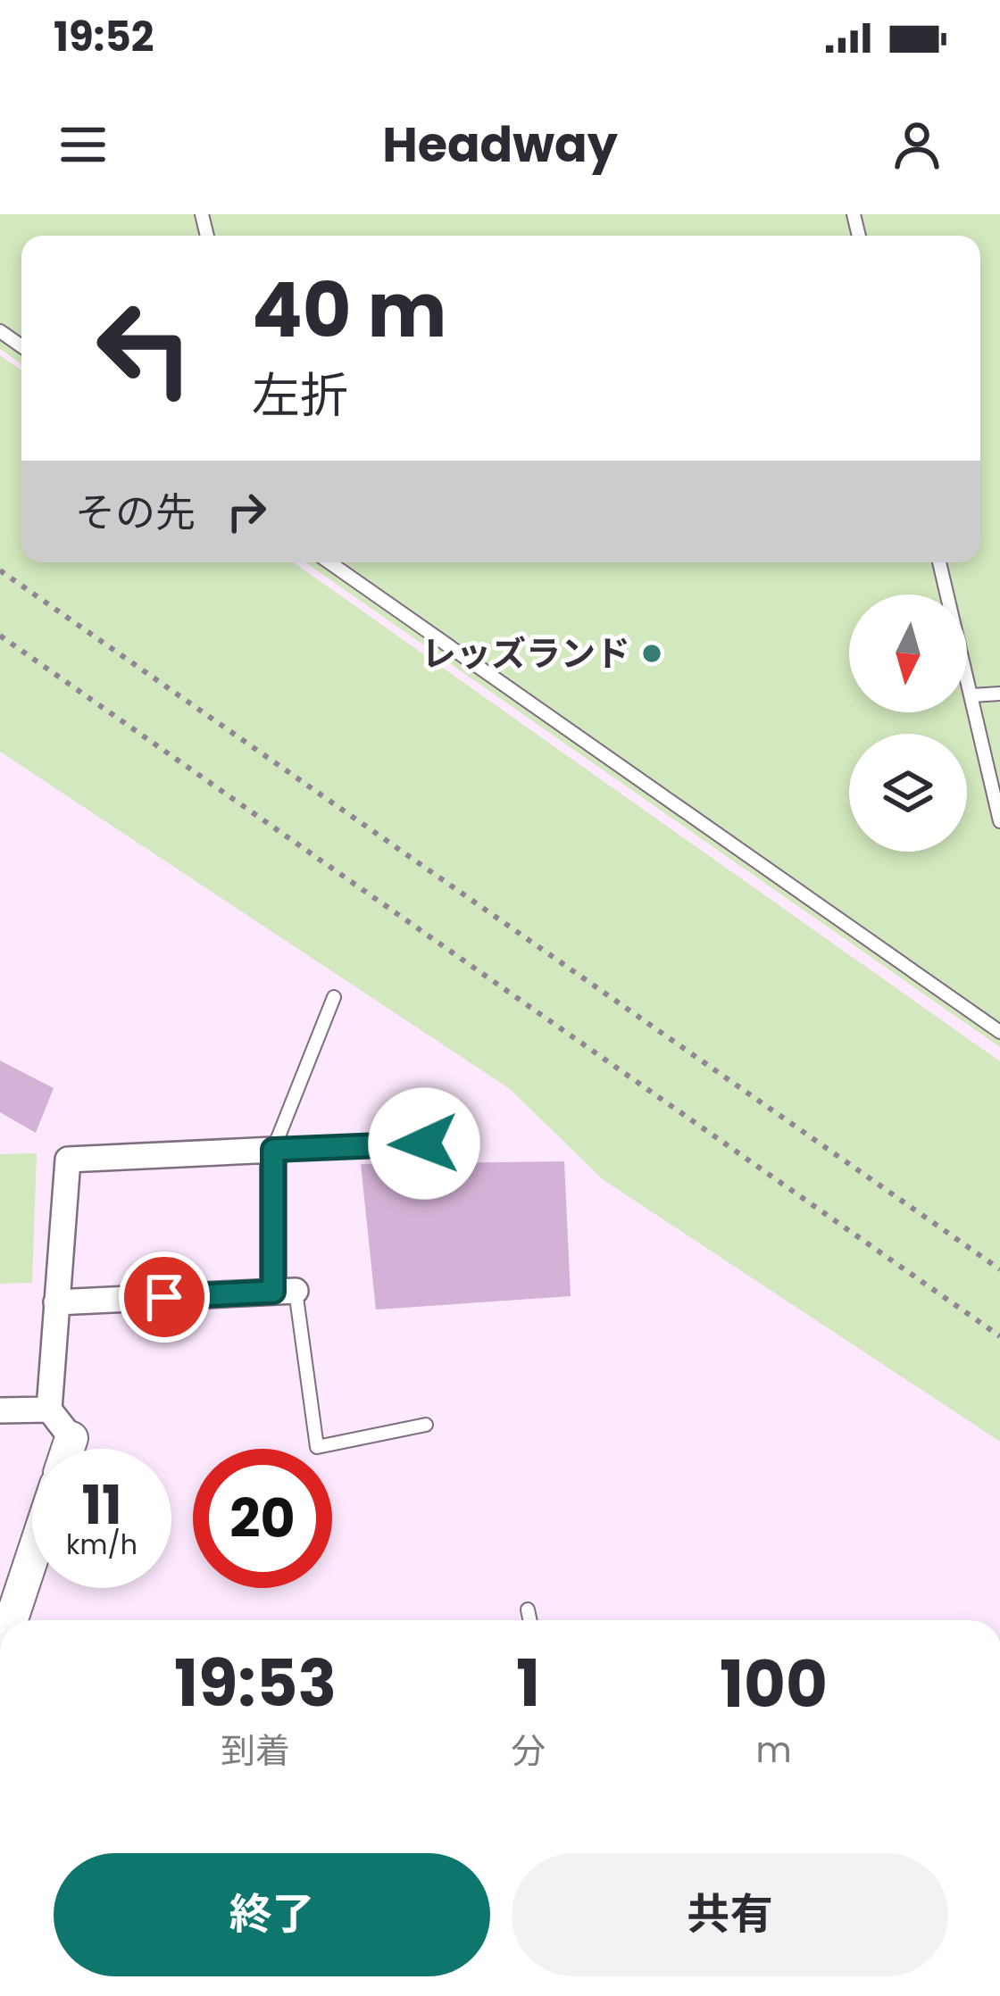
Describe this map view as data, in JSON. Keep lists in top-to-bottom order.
{
  "places": ["レッズランド"],
  "north": "bottom",
  "page": {
    "status": "19:52",
    "header": "Headway",
    "turn": ["40 m", "左折"],
    "then": "その先",
    "speed": "11 km/h",
    "limit": "20",
    "eta": [
      "19:53",
      "到着",
      "1",
      "分",
      "100",
      "m"
    ],
    "buttons": ["終了", "共有"]
  }
}
